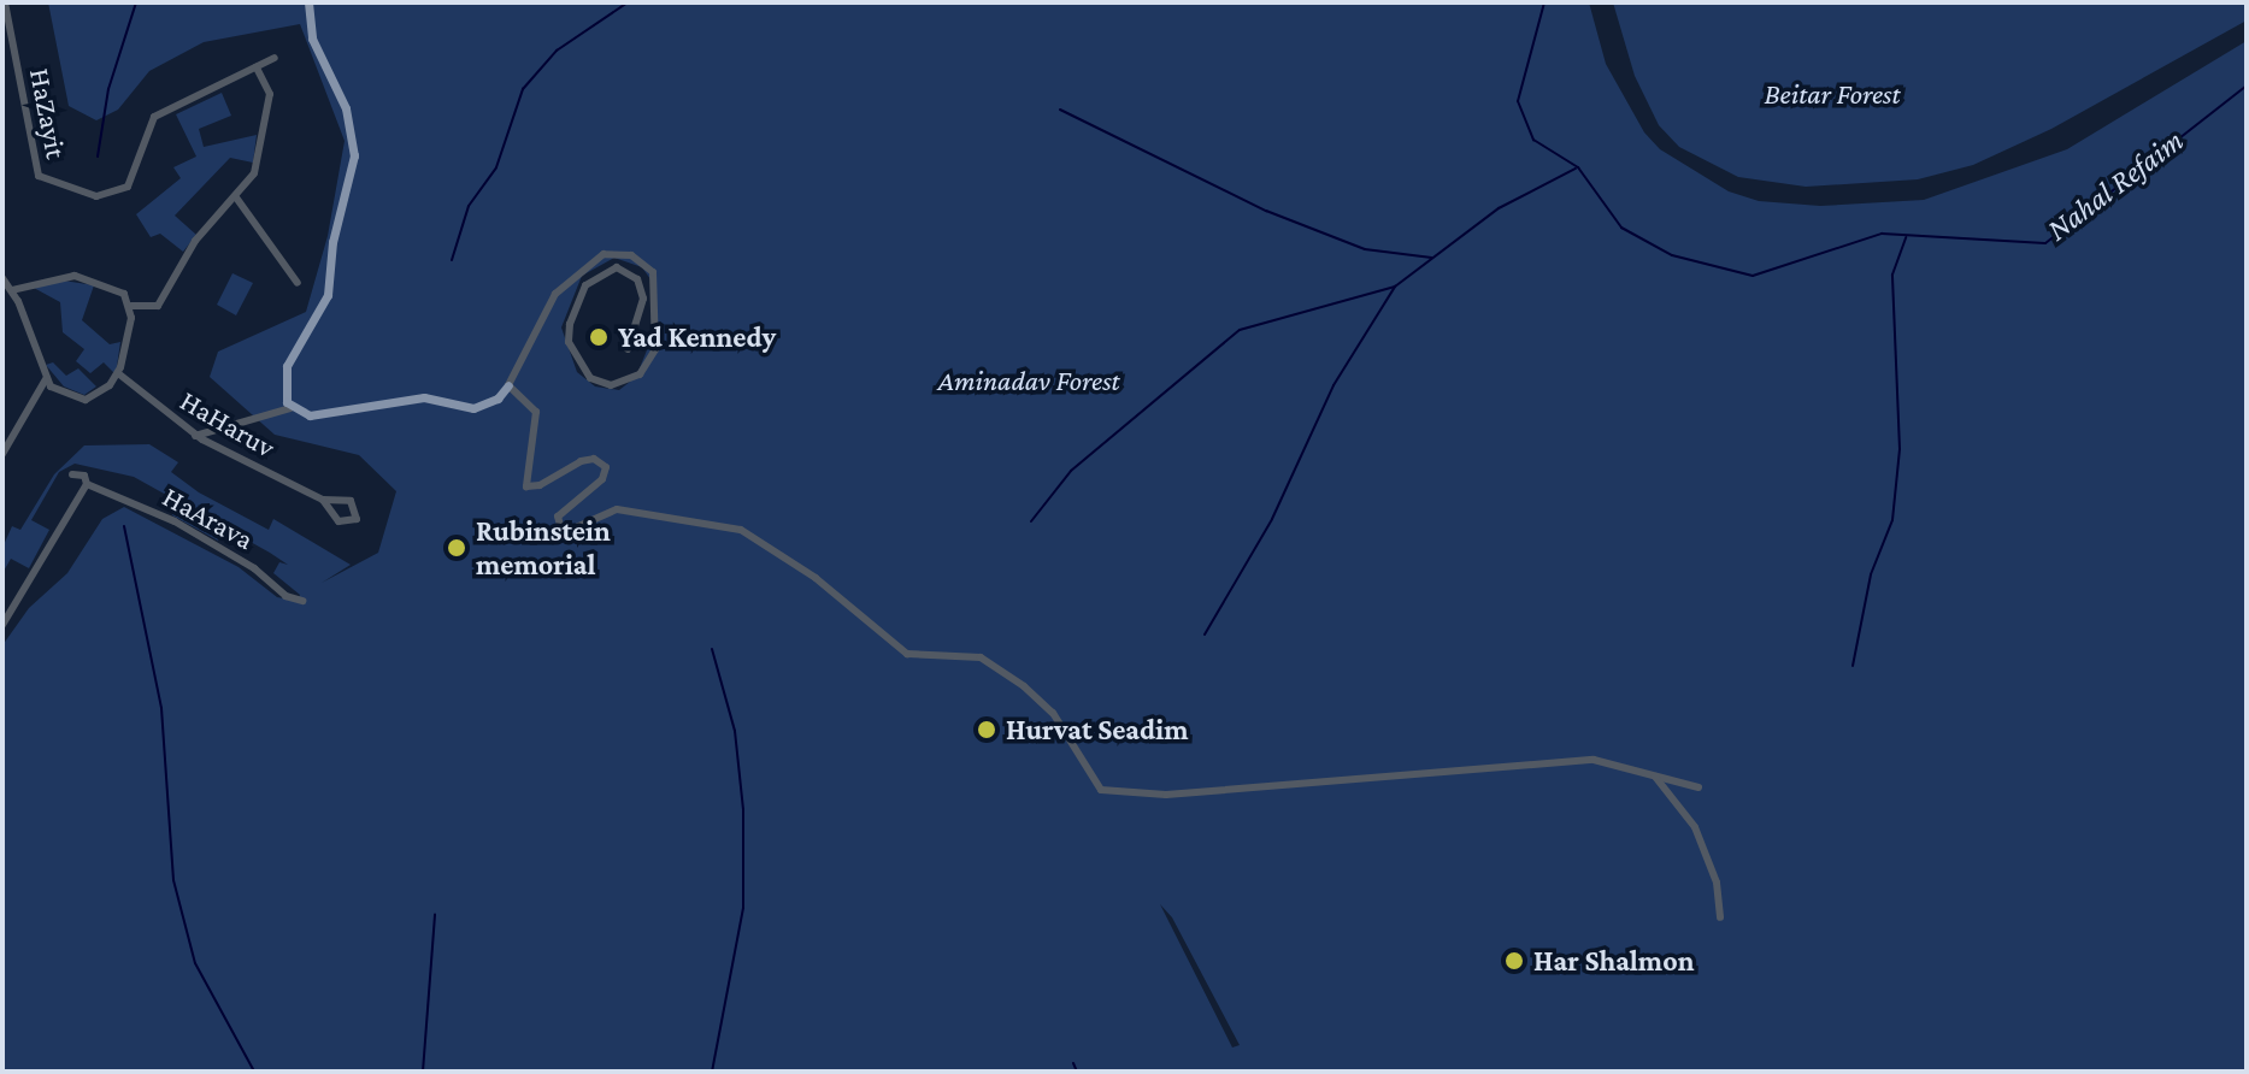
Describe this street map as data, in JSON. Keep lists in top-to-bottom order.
{
  "streets": {
    "street": ["HaZayit", "HaHaruv", "HaArava"]
  },
  "water": ["Nahal Refaim"],
  "parks": ["Beitar Forest", "Aminadav Forest"],
  "places": [
    "Yad Kennedy",
    "Rubinstein memorial",
    "Hurvat Seadim",
    "Har Shalmon"
  ]
}
